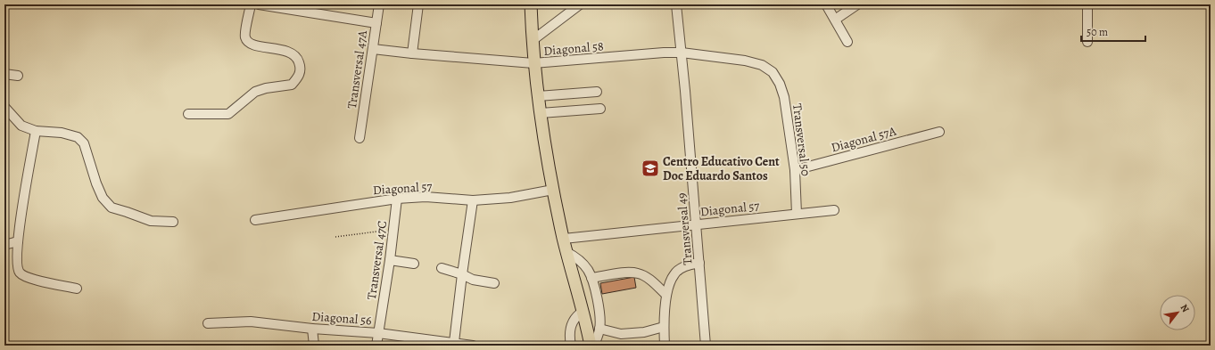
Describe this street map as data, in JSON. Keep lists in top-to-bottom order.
{
  "streets": {
    "street": [
      "Diagonal 58",
      "Transversal 47A",
      "Diagonal 57A",
      "Transversal 50",
      "Diagonal 57",
      "Transversal 49",
      "Transversal 47C",
      "Diagonal 56"
    ]
  },
  "crossings": [
    ["Diagonal 58", "Transversal 47A"],
    ["Diagonal 58", "Transversal 50"],
    ["Diagonal 58", "Transversal 49"],
    ["Diagonal 57A", "Transversal 50"],
    ["Transversal 50", "Diagonal 57"],
    ["Diagonal 57", "Transversal 49"],
    ["Diagonal 57", "Transversal 47C"],
    ["Transversal 47C", "Diagonal 56"]
  ],
  "places": {
    "school or university": ["Centro Educativo Cent Doc Eduardo Santos"]
  },
  "scale_bar": "50 m",
  "north": "top right"
}
